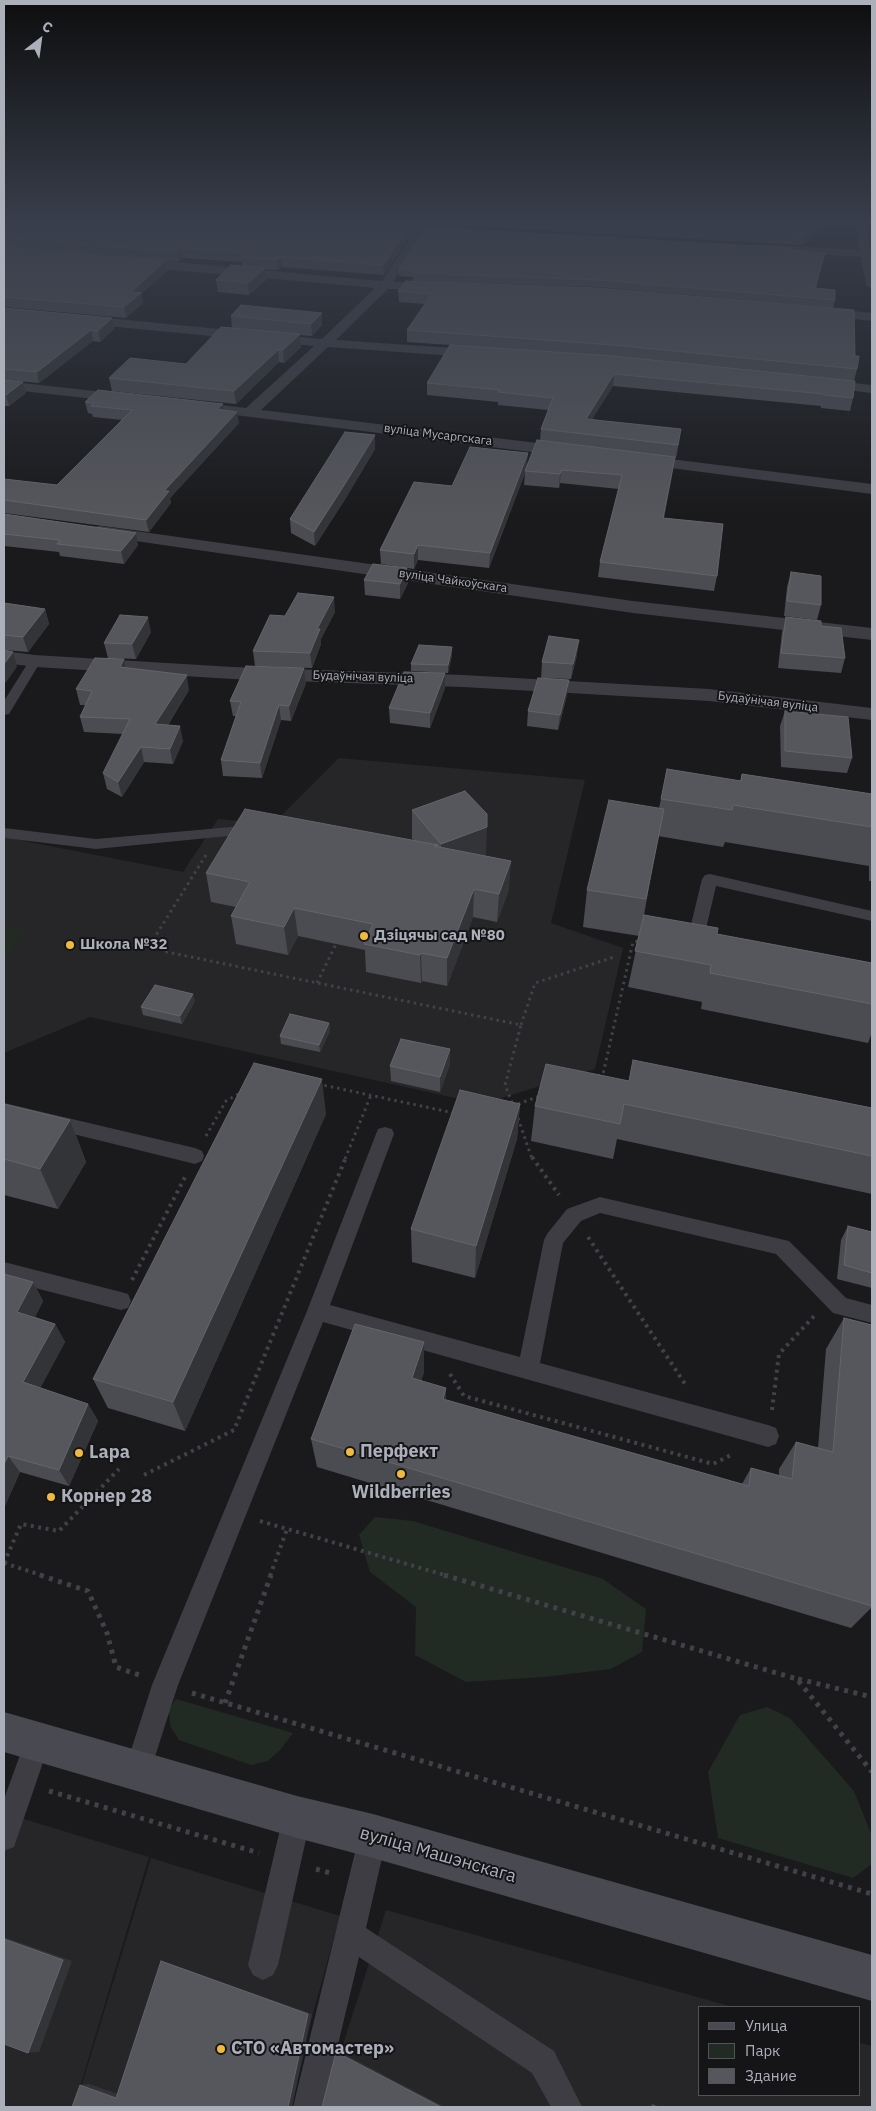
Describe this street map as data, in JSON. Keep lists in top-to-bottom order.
{
  "streets": {
    "main road": ["вуліца Машэнскага"],
    "street": ["вуліца Мусаргскага", "вуліца Чайкоўскага", "Будаўнічая вуліца"]
  },
  "places": [
    "Дзіцячы сад №80",
    "Школа №32",
    "Перфект",
    "Lapa",
    "Wildberries",
    "Корнер 28",
    "СТО «Автомастер»"
  ],
  "legend": ["Улица", "Парк", "Здание"],
  "north": "top right"
}
